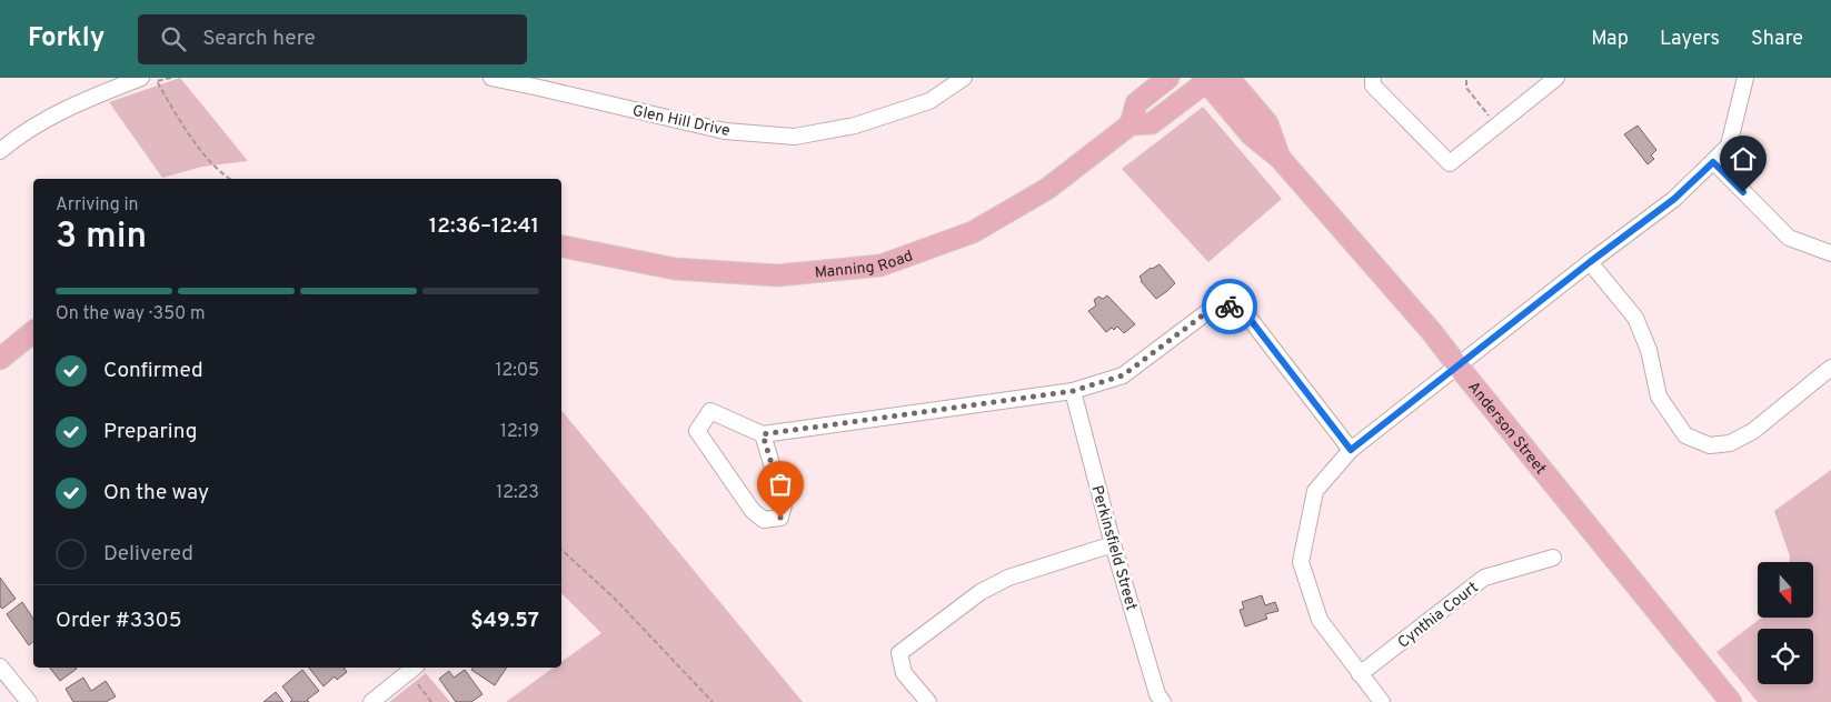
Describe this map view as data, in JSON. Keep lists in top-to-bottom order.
{
  "streets": {
    "main road": ["Manning Road", "Anderson Street"],
    "street": ["Glen Hill Drive", "Perkinsfield Street", "Cynthia Court"]
  },
  "crossings": [
    ["Manning Road", "Anderson Street"]
  ],
  "north": "bottom",
  "page": {
    "header": "Forkly",
    "search": "Search here",
    "nav": ["Map", "Layers", "Share"],
    "heading": ["3 min", "Arriving in", "12:36–12:41"],
    "panel": ["Order #3305", "$49.57"],
    "bar": "On the way · 350 m",
    "list": [
      ["Confirmed", "12:05"],
      ["Preparing", "12:19"],
      ["On the way", "12:23"],
      "Delivered"
    ]
  }
}
